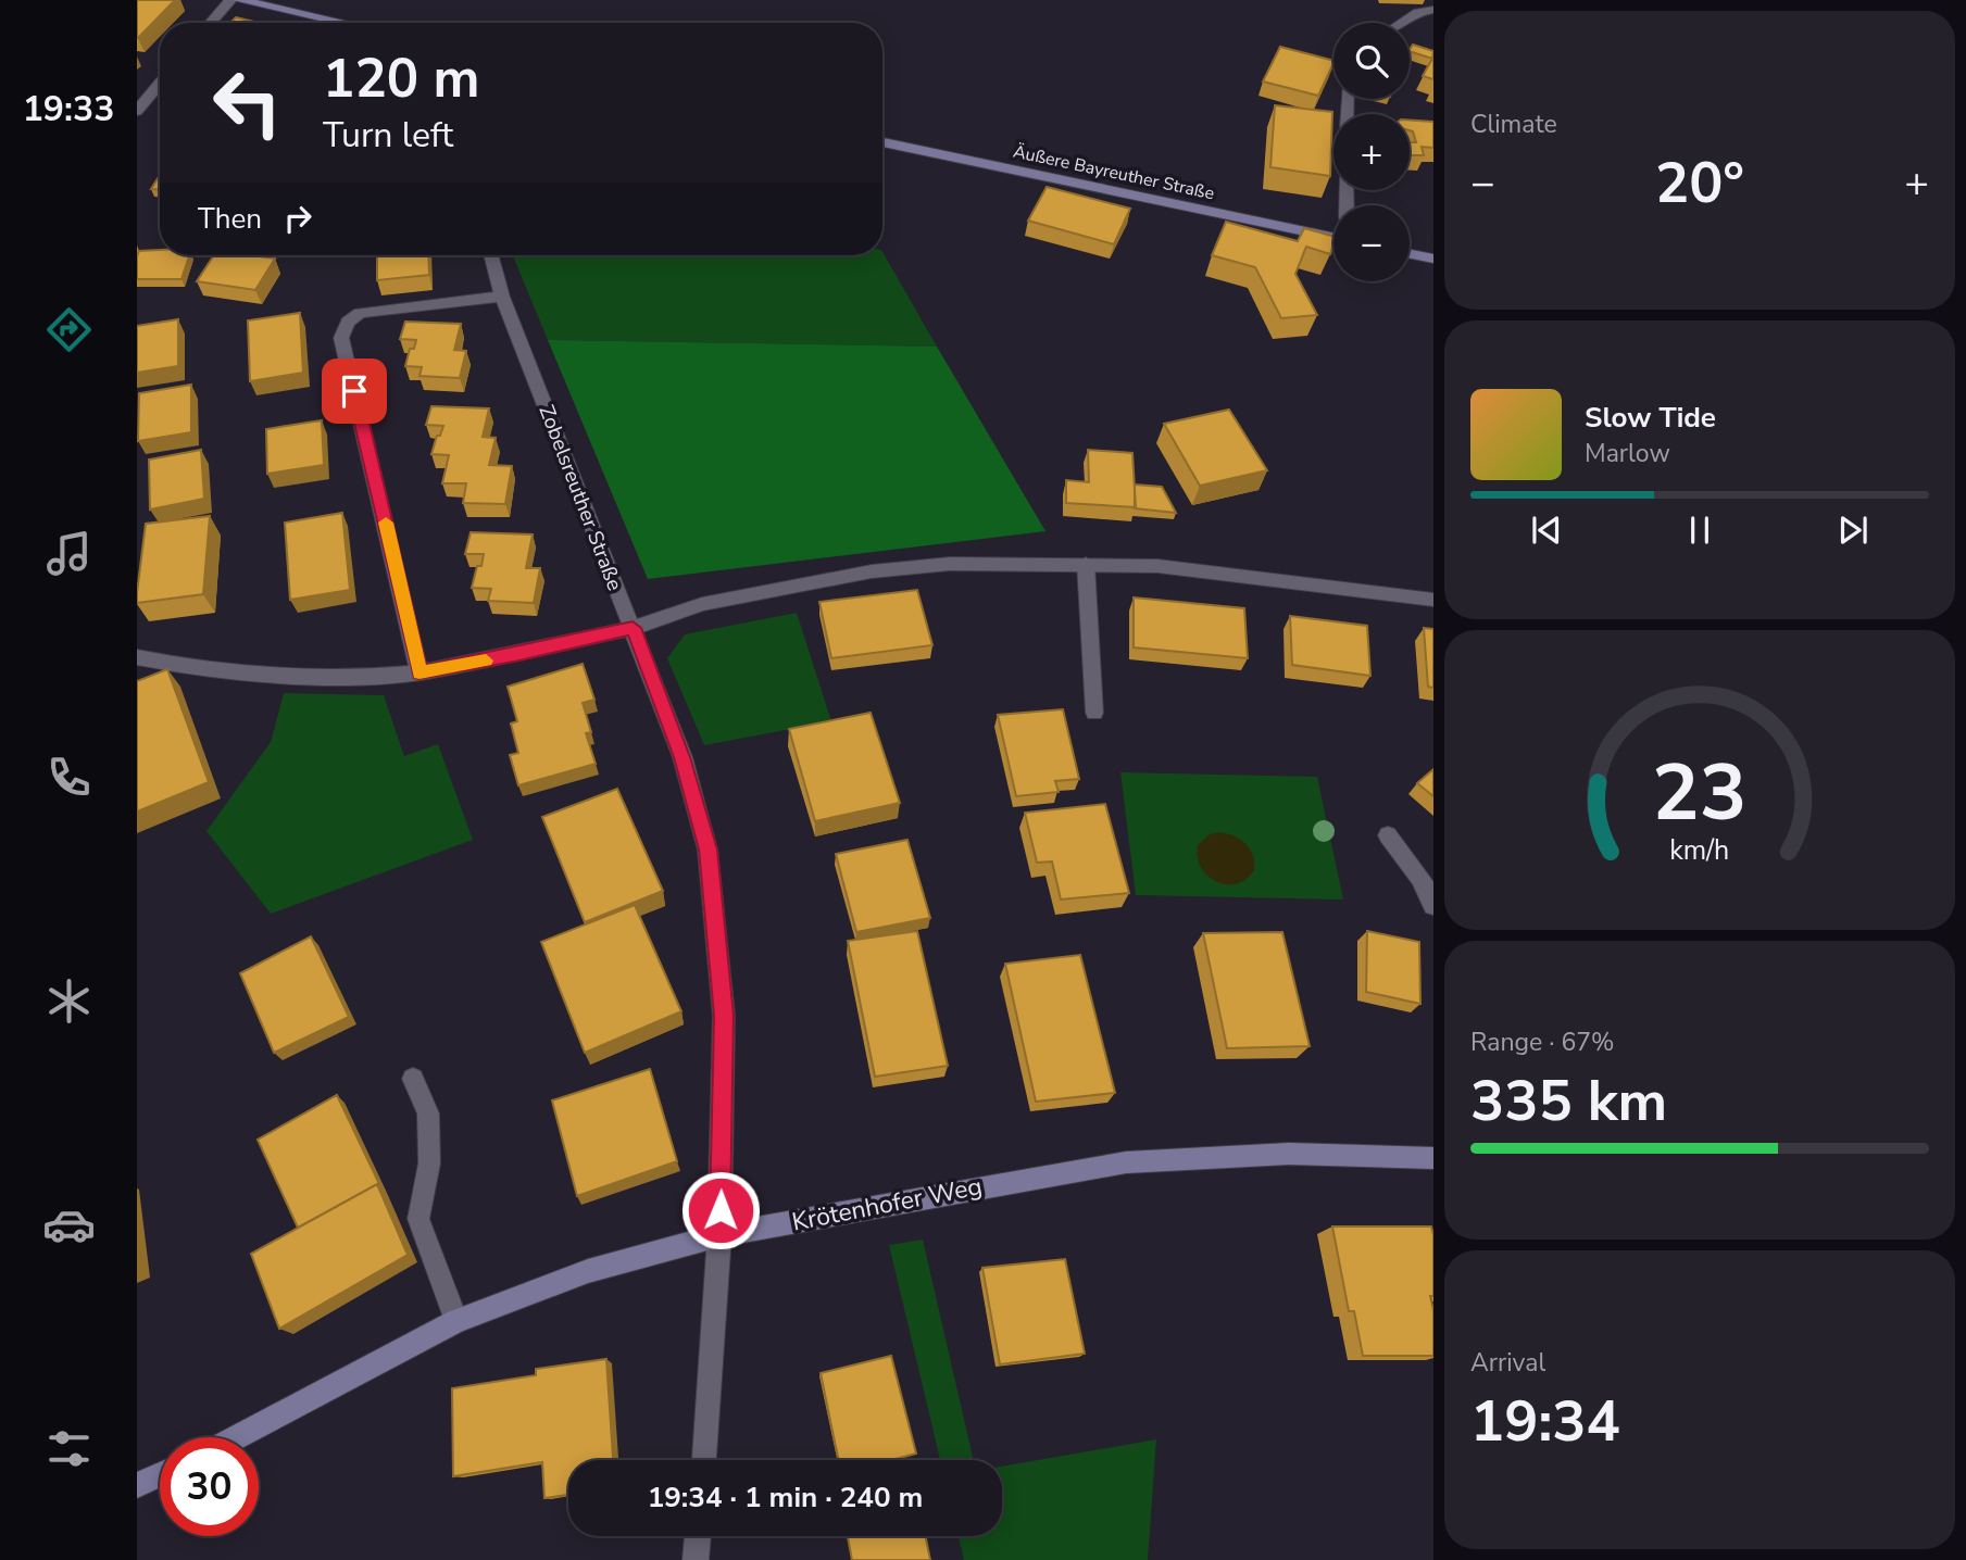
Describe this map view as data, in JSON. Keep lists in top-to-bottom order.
{
  "streets": {
    "street": ["Äußere Bayreuther Straße", "Zobelsreuther Straße", "Krötenhofer Weg"]
  },
  "crossings": [
    ["Zobelsreuther Straße", "Krötenhofer Weg"]
  ],
  "page": {
    "tabs": "19:33",
    "tile": [
      "Climate",
      ["Range · 67%", "335 km"],
      ["Arrival", "19:34"]
    ],
    "map_buttons": ["+", "−"],
    "turn": ["120 m", "Turn left"],
    "heat": ["−", "20°", "+"],
    "then": "Then",
    "song": ["Slow Tide", "Marlow"],
    "limit": "30",
    "trip": "19:34 · 1 min · 240 m",
    "gauge": ["23", "km/h"]
  }
}
